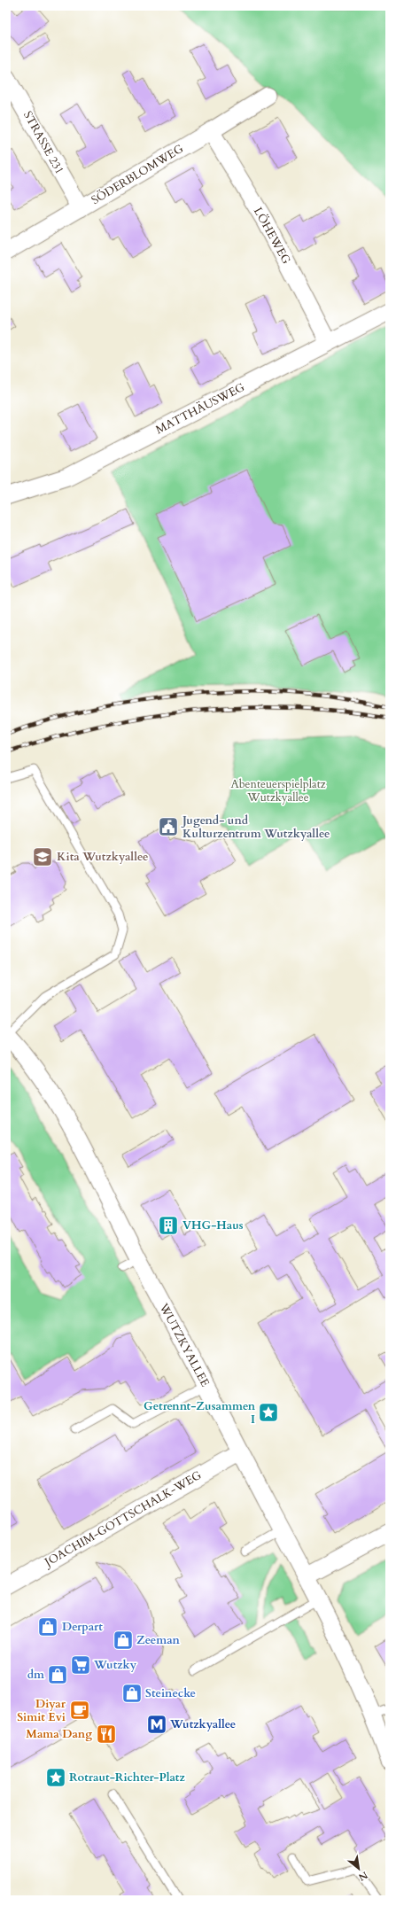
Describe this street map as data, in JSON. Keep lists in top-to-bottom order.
{
  "streets": {
    "street": [
      "STRASSE 231",
      "SÖDERBLOMWEG",
      "LÖHEWEG",
      "MATTHÄUSWEG",
      "WUTZKYALLEE",
      "JOACHIM-GOTTSCHALK-WEG"
    ]
  },
  "crossings": [
    ["STRASSE 231", "SÖDERBLOMWEG"],
    ["SÖDERBLOMWEG", "LÖHEWEG"],
    ["LÖHEWEG", "MATTHÄUSWEG"],
    ["WUTZKYALLEE", "JOACHIM-GOTTSCHALK-WEG"]
  ],
  "parks": ["Abenteuerspielplatz Wutzkyallee"],
  "places": {
    "public building": ["Jugend- und Kulturzentrum Wutzkyallee"],
    "school or university": ["Kita Wutzkyallee"],
    "building": ["VHG-Haus"],
    "place": ["Getrennt-Zusammen I", "Rotraut-Richter-Platz"],
    "shop": [
      "Derpart",
      "Zeeman",
      "dm",
      "Steinecke"
    ],
    "supermarket": ["Wutzky"],
    "cafe": ["Diyar Simit Evi"],
    "metro station": ["Wutzkyallee"],
    "restaurant": ["Mama Dang"]
  },
  "north": "bottom right"
}
